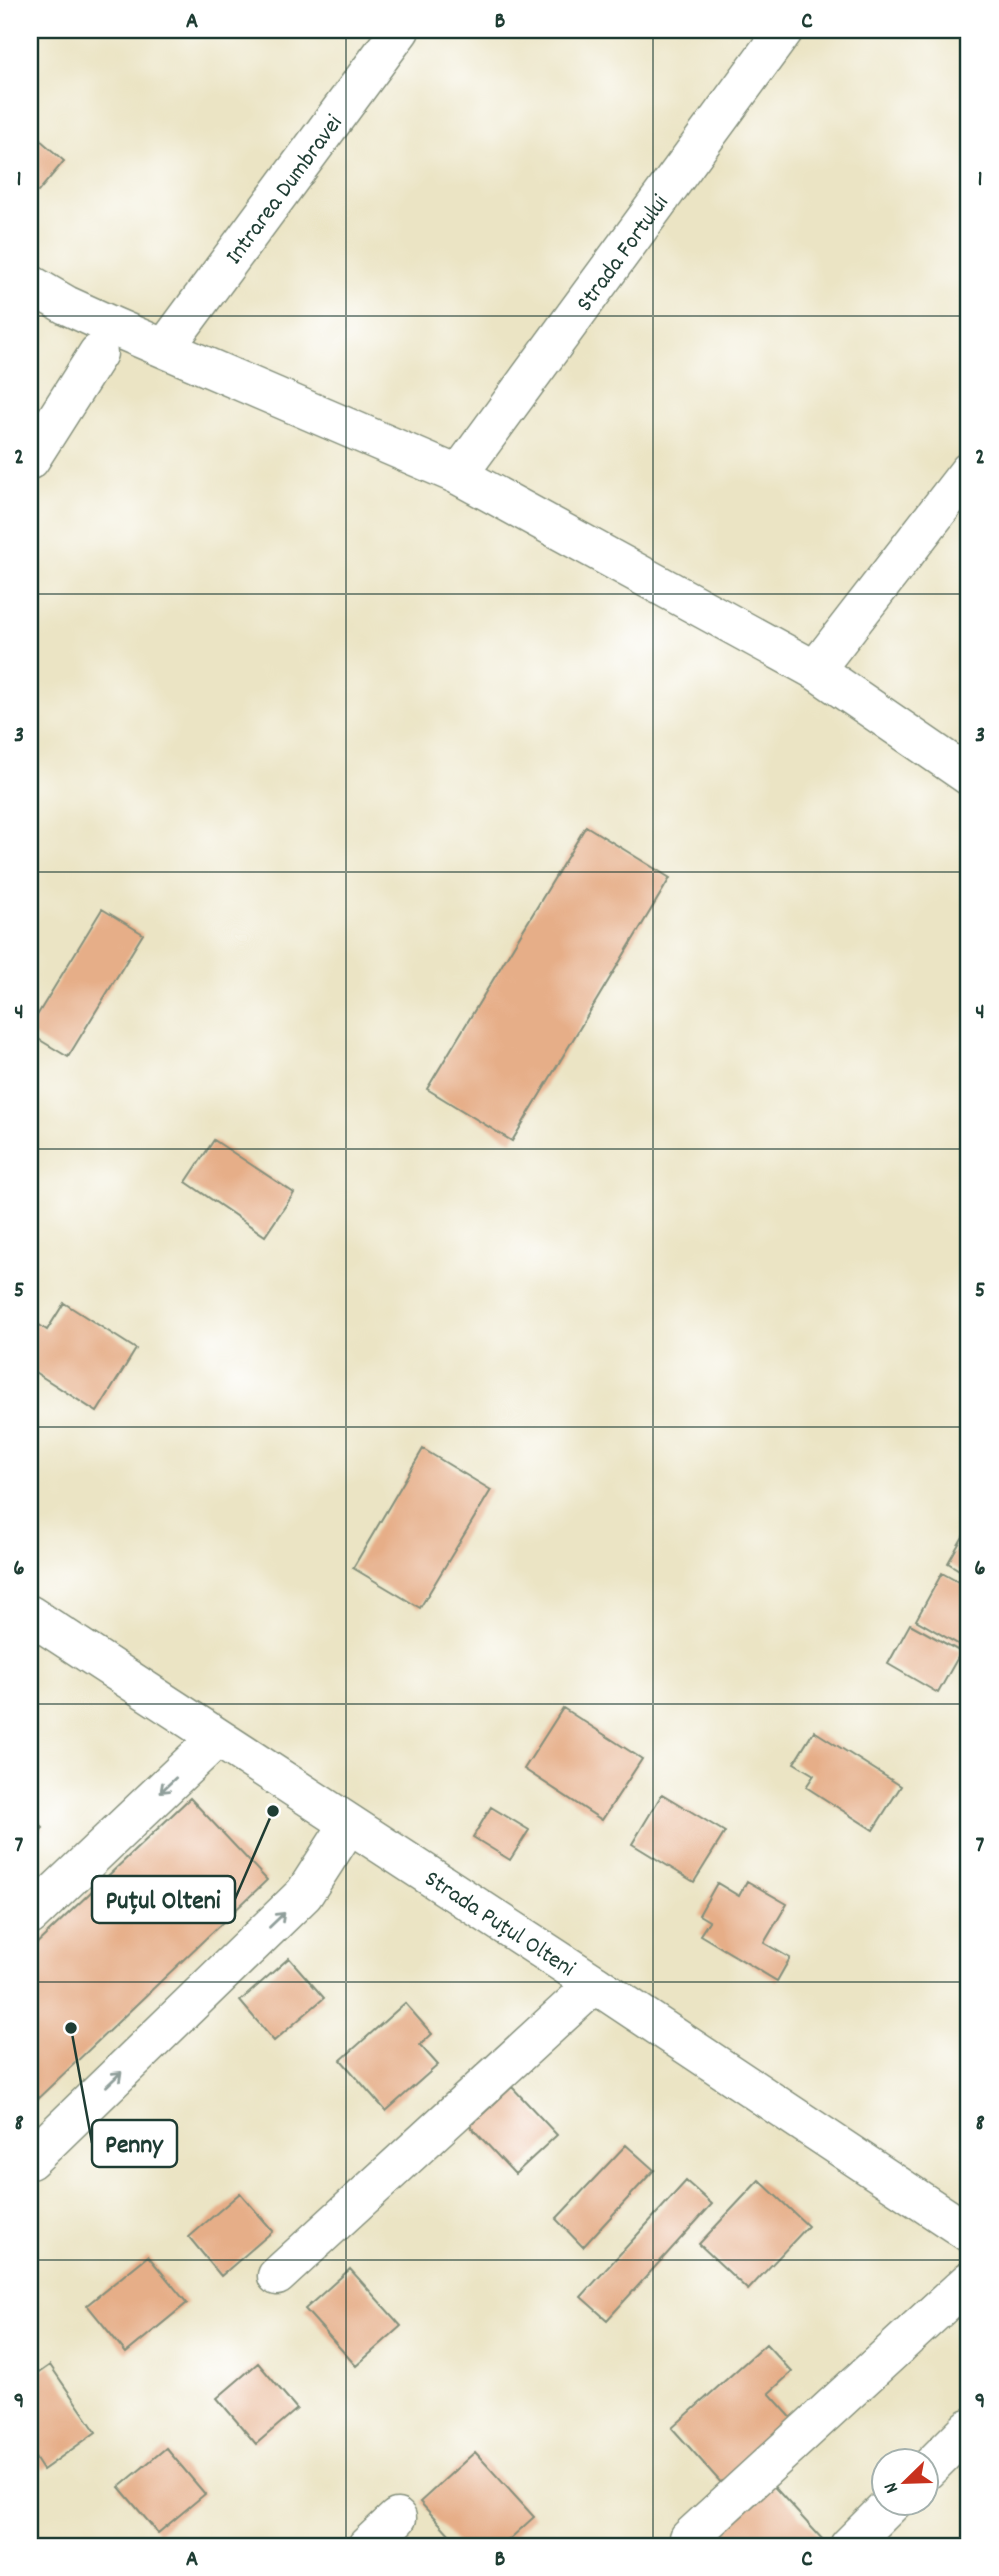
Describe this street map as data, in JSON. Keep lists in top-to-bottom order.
{
  "streets": {
    "street": ["Intrarea Dumbravei", "Strada Fortului", "Strada Puțul Olteni"]
  },
  "places": ["Puțul Olteni", "Penny"],
  "north": "bottom left",
  "grid": {
    "columns": ["A", "B", "C"],
    "rows": [
      "1",
      "2",
      "3",
      "4",
      "5",
      "6",
      "7",
      "8",
      "9"
    ]
  }
}
